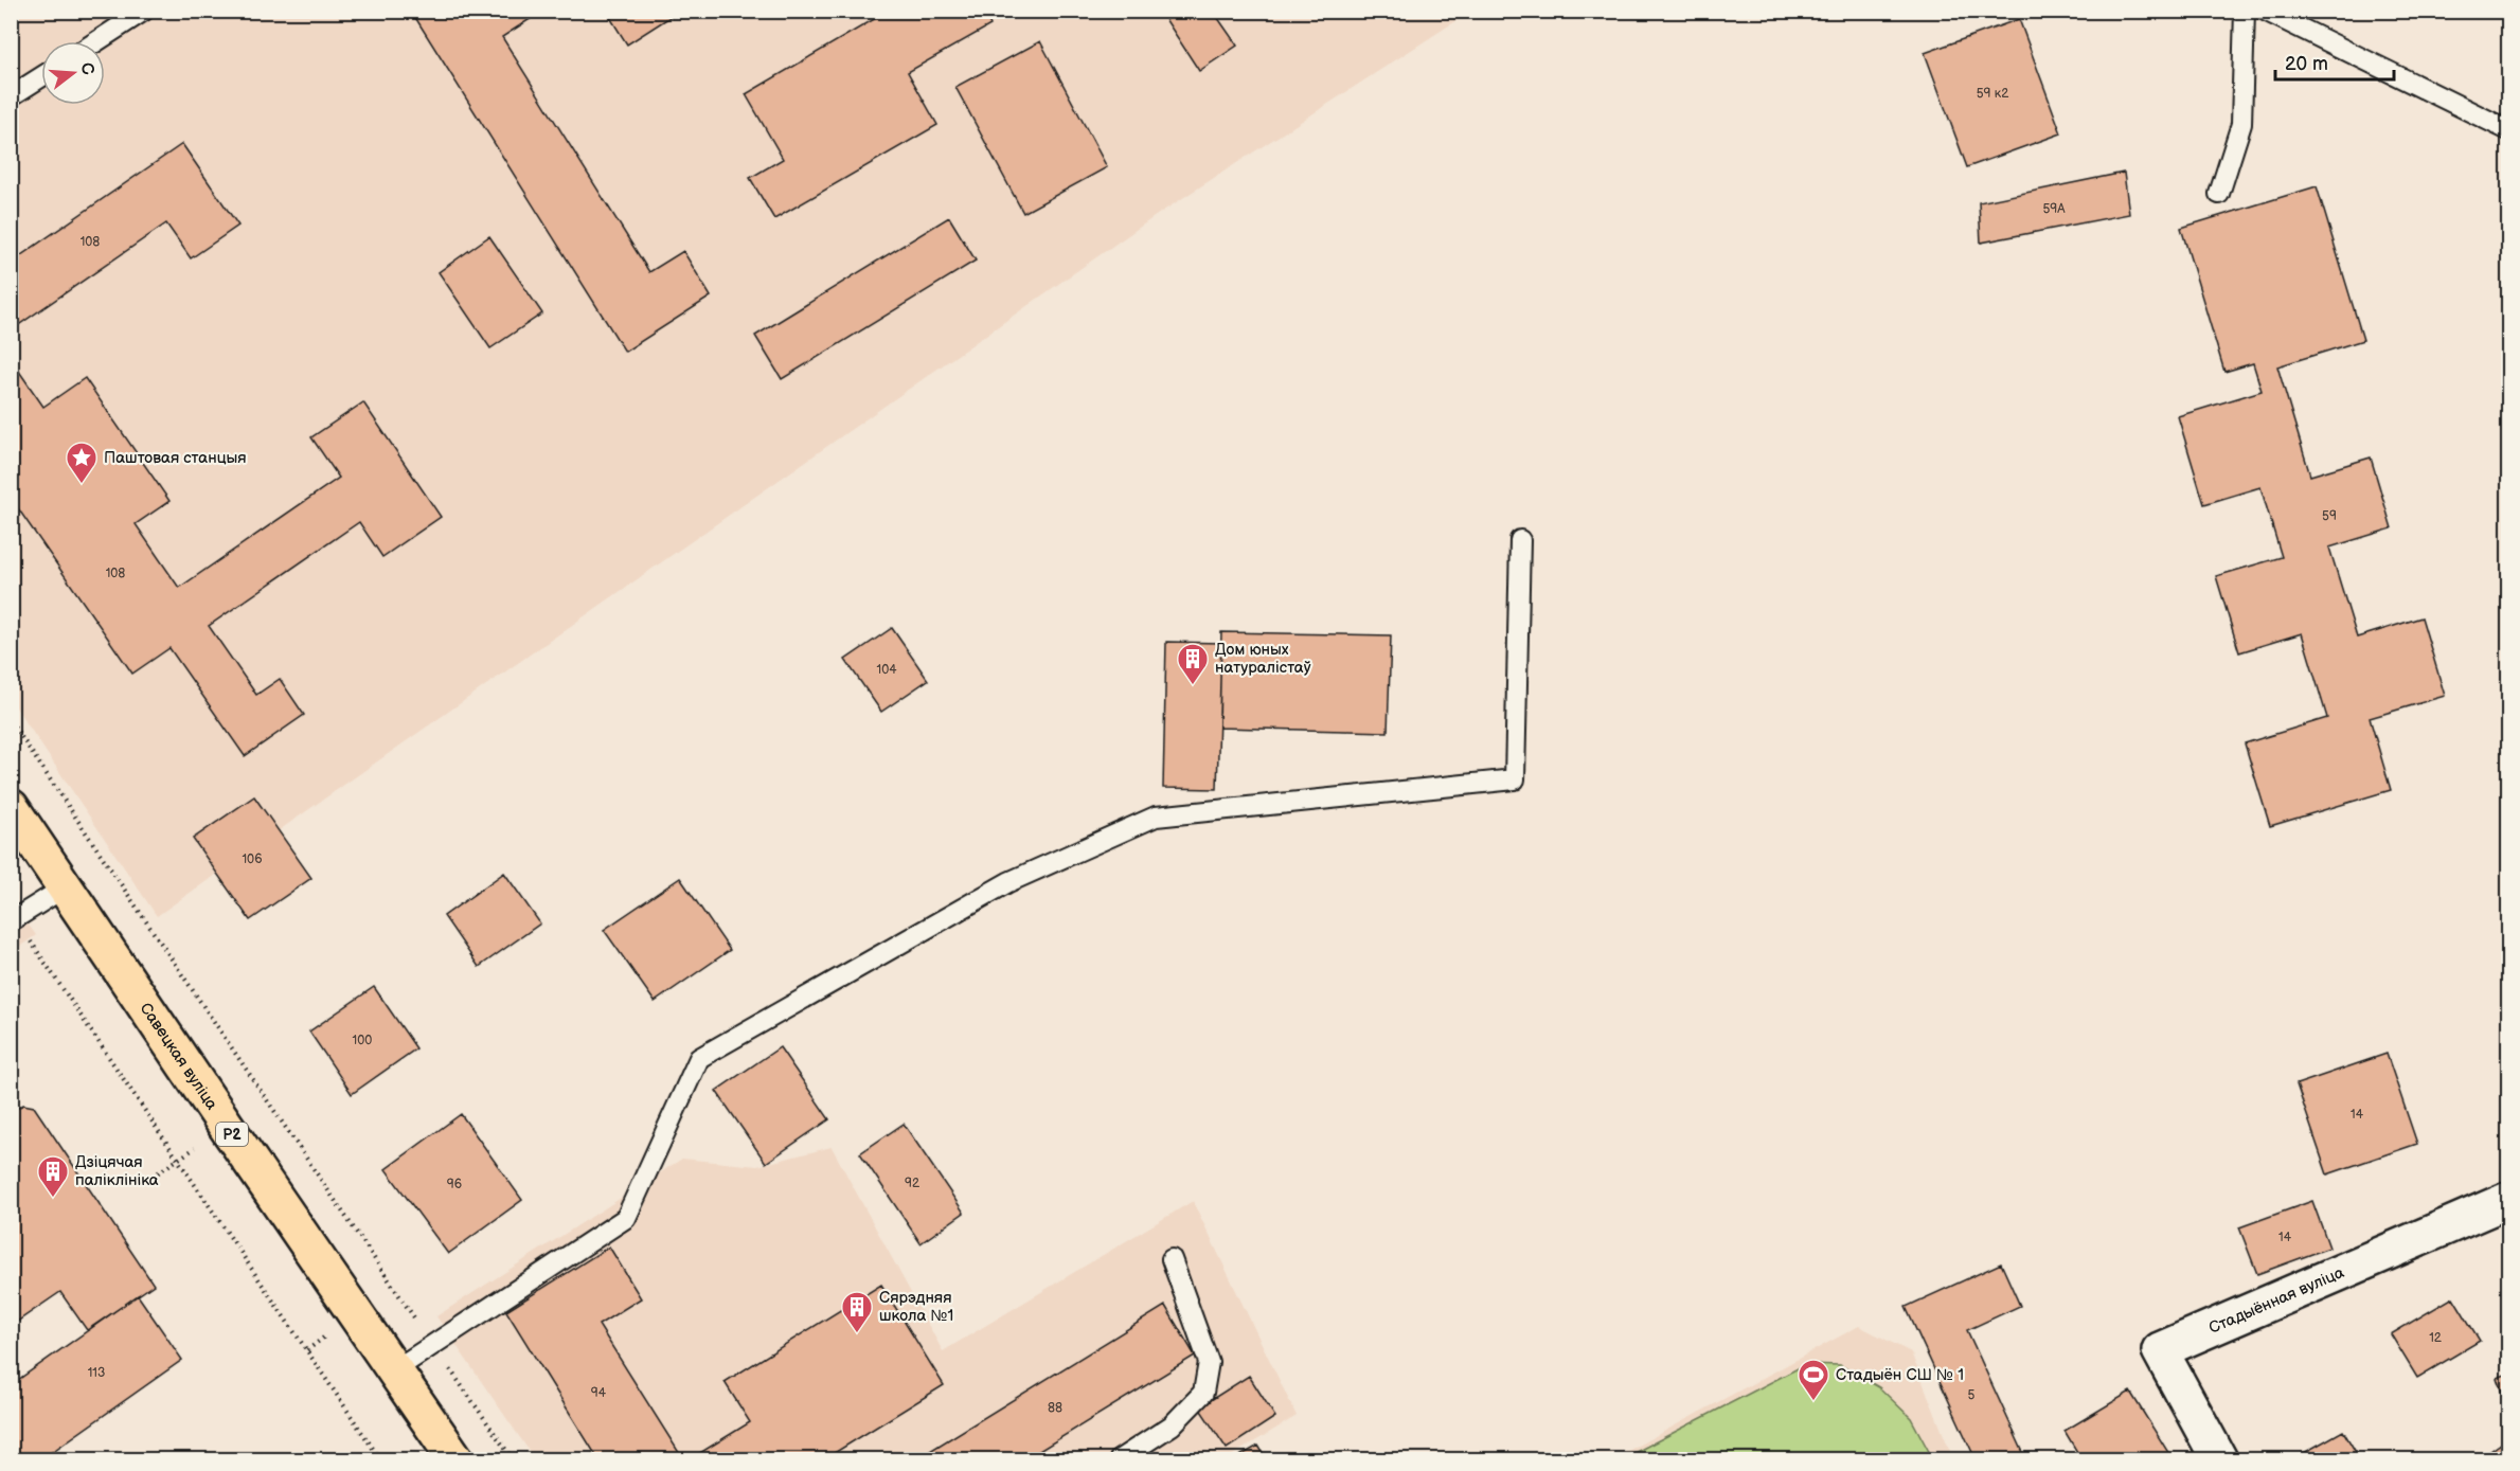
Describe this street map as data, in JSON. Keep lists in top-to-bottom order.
{
  "streets": {
    "main road": ["Савецкая вуліца", "Р2"],
    "street": ["Стадыённая вуліца"]
  },
  "places": {
    "place": ["Паштовая станцыя"],
    "building": ["Дом юных натуралістаў", "Дзіцячая паліклініка", "Сярэдняя школа №1"],
    "sports": ["Стадыён СШ № 1"]
  },
  "house_numbers": [
    "59 к2",
    "59А",
    "108",
    "59",
    "108",
    "104",
    "106",
    "100",
    "14",
    "92",
    "96",
    "14",
    "12",
    "113",
    "94",
    "5",
    "88"
  ],
  "scale_bar": "20 m",
  "north": "right"
}
